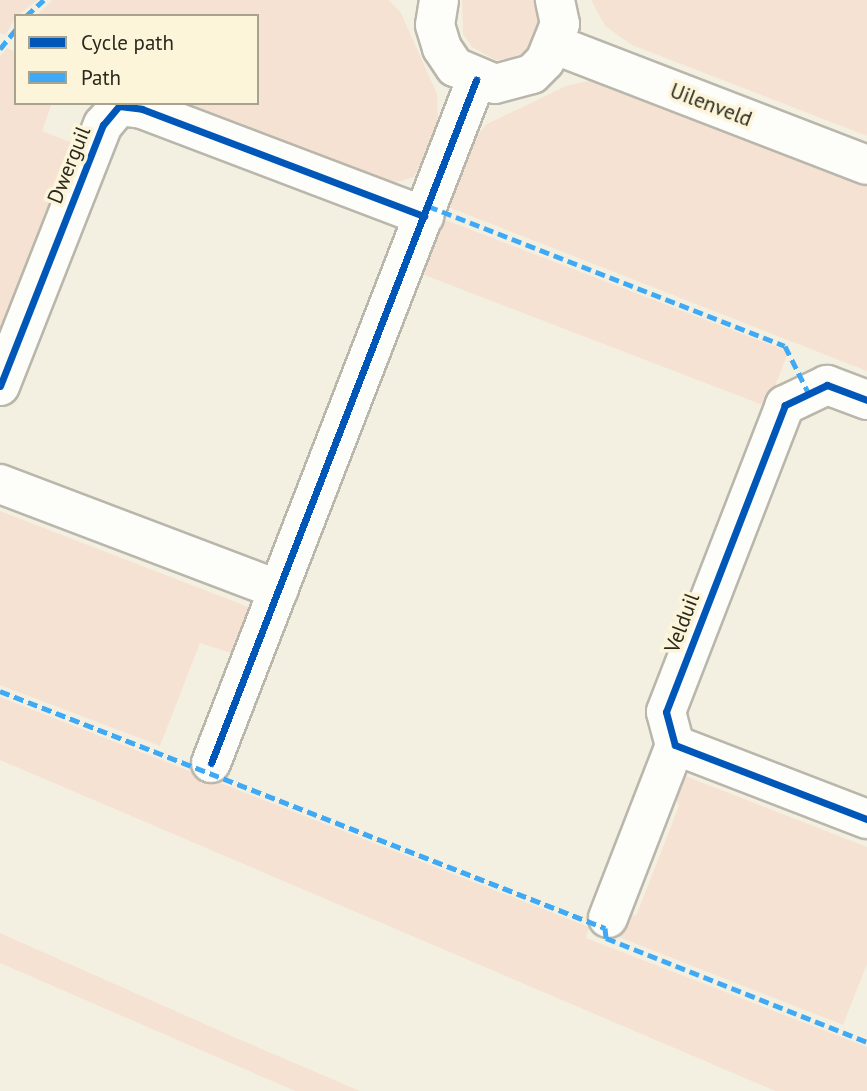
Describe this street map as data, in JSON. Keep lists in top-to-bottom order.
{
  "streets": {
    "street": ["Uilenveld", "Dwerguil", "Velduil"]
  },
  "legend": ["Cycle path", "Path"]
}
